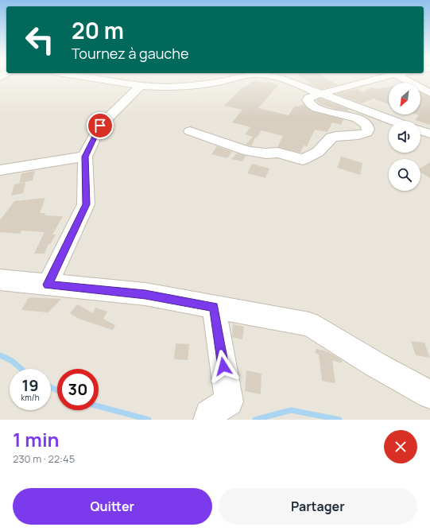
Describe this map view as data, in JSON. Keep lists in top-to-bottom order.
{
  "north": "bottom left",
  "page": {
    "turn": ["20 m", "Tournez à gauche"],
    "speed": "19 km/h",
    "limit": "30",
    "heading": ["1 min", "230 m · 22:45"],
    "buttons": ["Quitter", "Partager"]
  }
}
